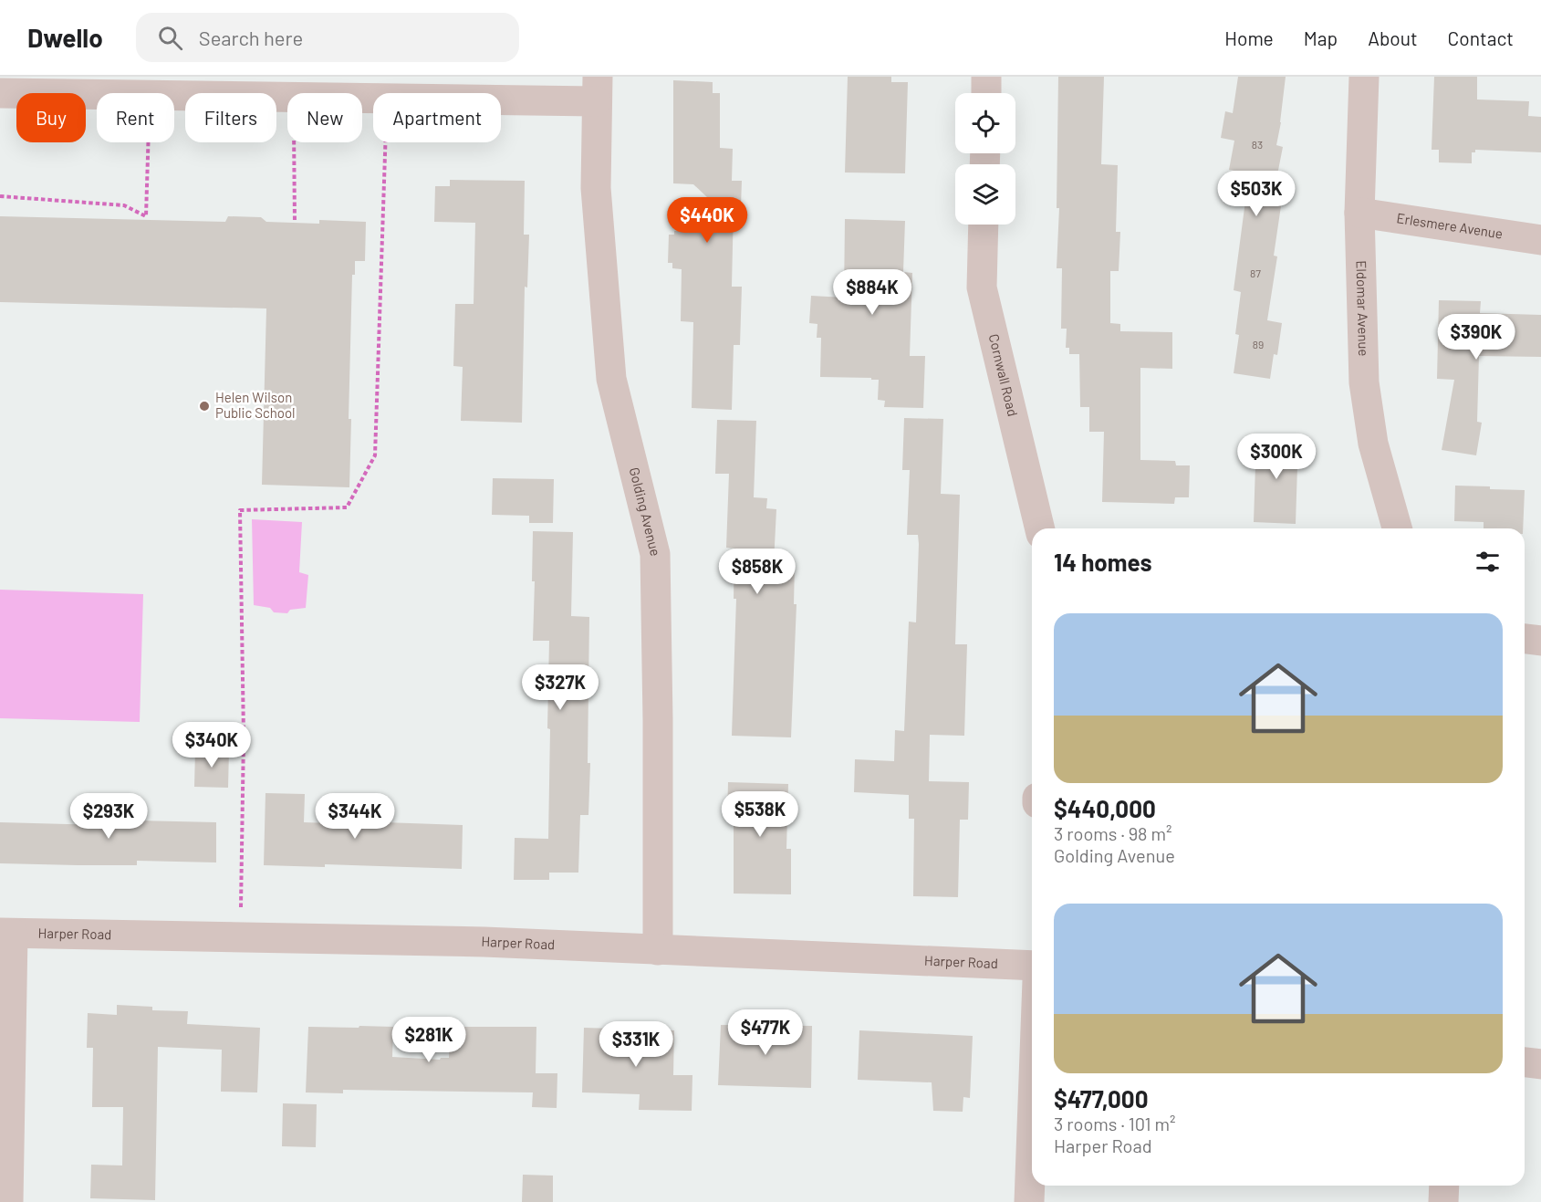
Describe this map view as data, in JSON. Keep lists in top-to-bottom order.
{
  "streets": {
    "street": [
      "Erlesmere Avenue",
      "Eldomar Avenue",
      "Cornwall Road",
      "Golding Avenue",
      "Harper Road"
    ]
  },
  "crossings": [
    ["Erlesmere Avenue", "Eldomar Avenue"],
    ["Golding Avenue", "Harper Road"]
  ],
  "places": ["Helen Wilson Public School"],
  "house_numbers": ["83", "87", "89"],
  "page": {
    "header": "Dwello",
    "search": "Search here",
    "nav": [
      "Home",
      "Map",
      "About",
      "Contact"
    ],
    "chip": [
      "Buy",
      "Rent",
      "Filters",
      "New",
      "Apartment"
    ],
    "price": [
      "$503K",
      "$440K",
      "$884K",
      "$390K",
      "$300K",
      "$858K",
      "$327K",
      "$340K",
      "$538K",
      "$293K",
      "$344K",
      "$477K",
      "$281K",
      "$331K"
    ],
    "heading": "14 homes",
    "list": [
      {
        "name": "$440,000",
        "note": "3 rooms · 98 m² · Golding Avenue"
      },
      {
        "name": "$477,000",
        "note": "3 rooms · 101 m² · Harper Road"
      }
    ]
  }
}
